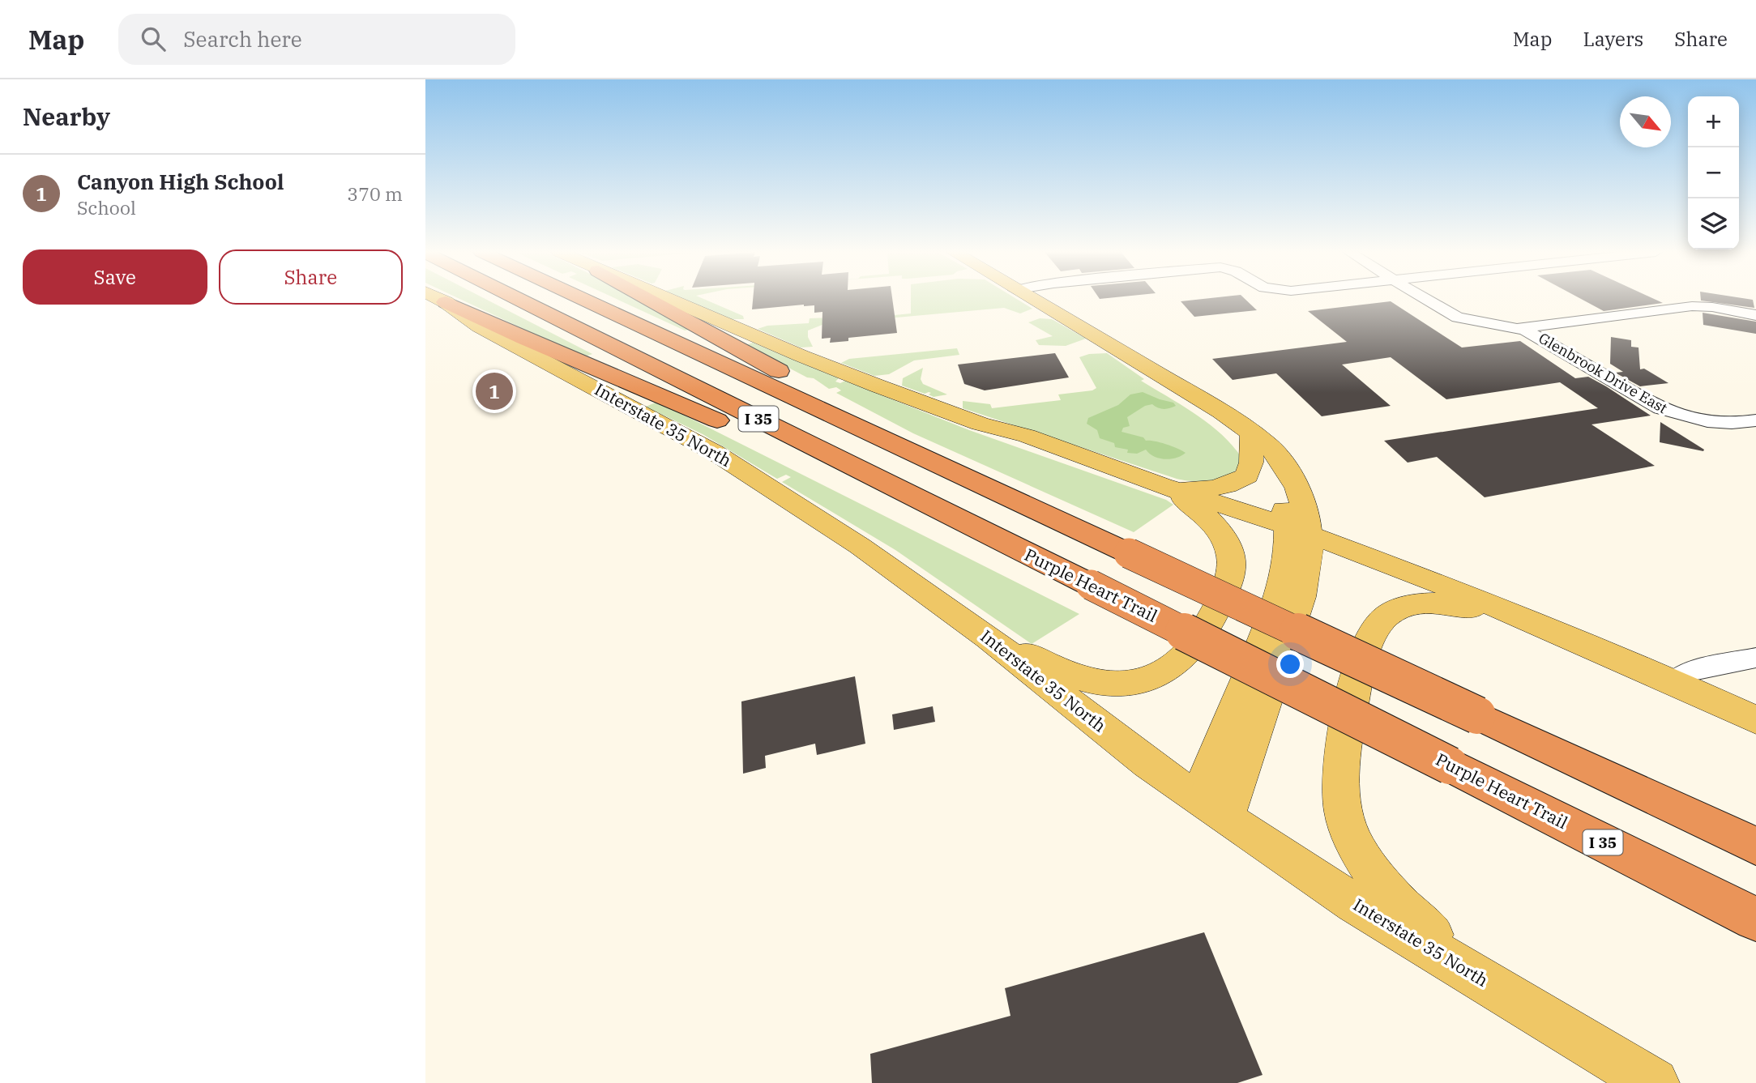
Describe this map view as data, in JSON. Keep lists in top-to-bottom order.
{
  "streets": {
    "highway": ["I 35", "Purple Heart Trail"],
    "main road": ["Interstate 35 North"],
    "street": ["Glenbrook Drive East"]
  },
  "north": "bottom right",
  "page": {
    "header": "Map",
    "search": "Search here",
    "nav": ["Map", "Layers", "Share"],
    "heading": "Nearby",
    "map_buttons": ["+", "−"],
    "list": [
      {
        "mark": "1",
        "name": "Canyon High School",
        "note": "School",
        "value": "370 m"
      }
    ],
    "buttons": ["Save", "Share"],
    "pins": "1"
  }
}
